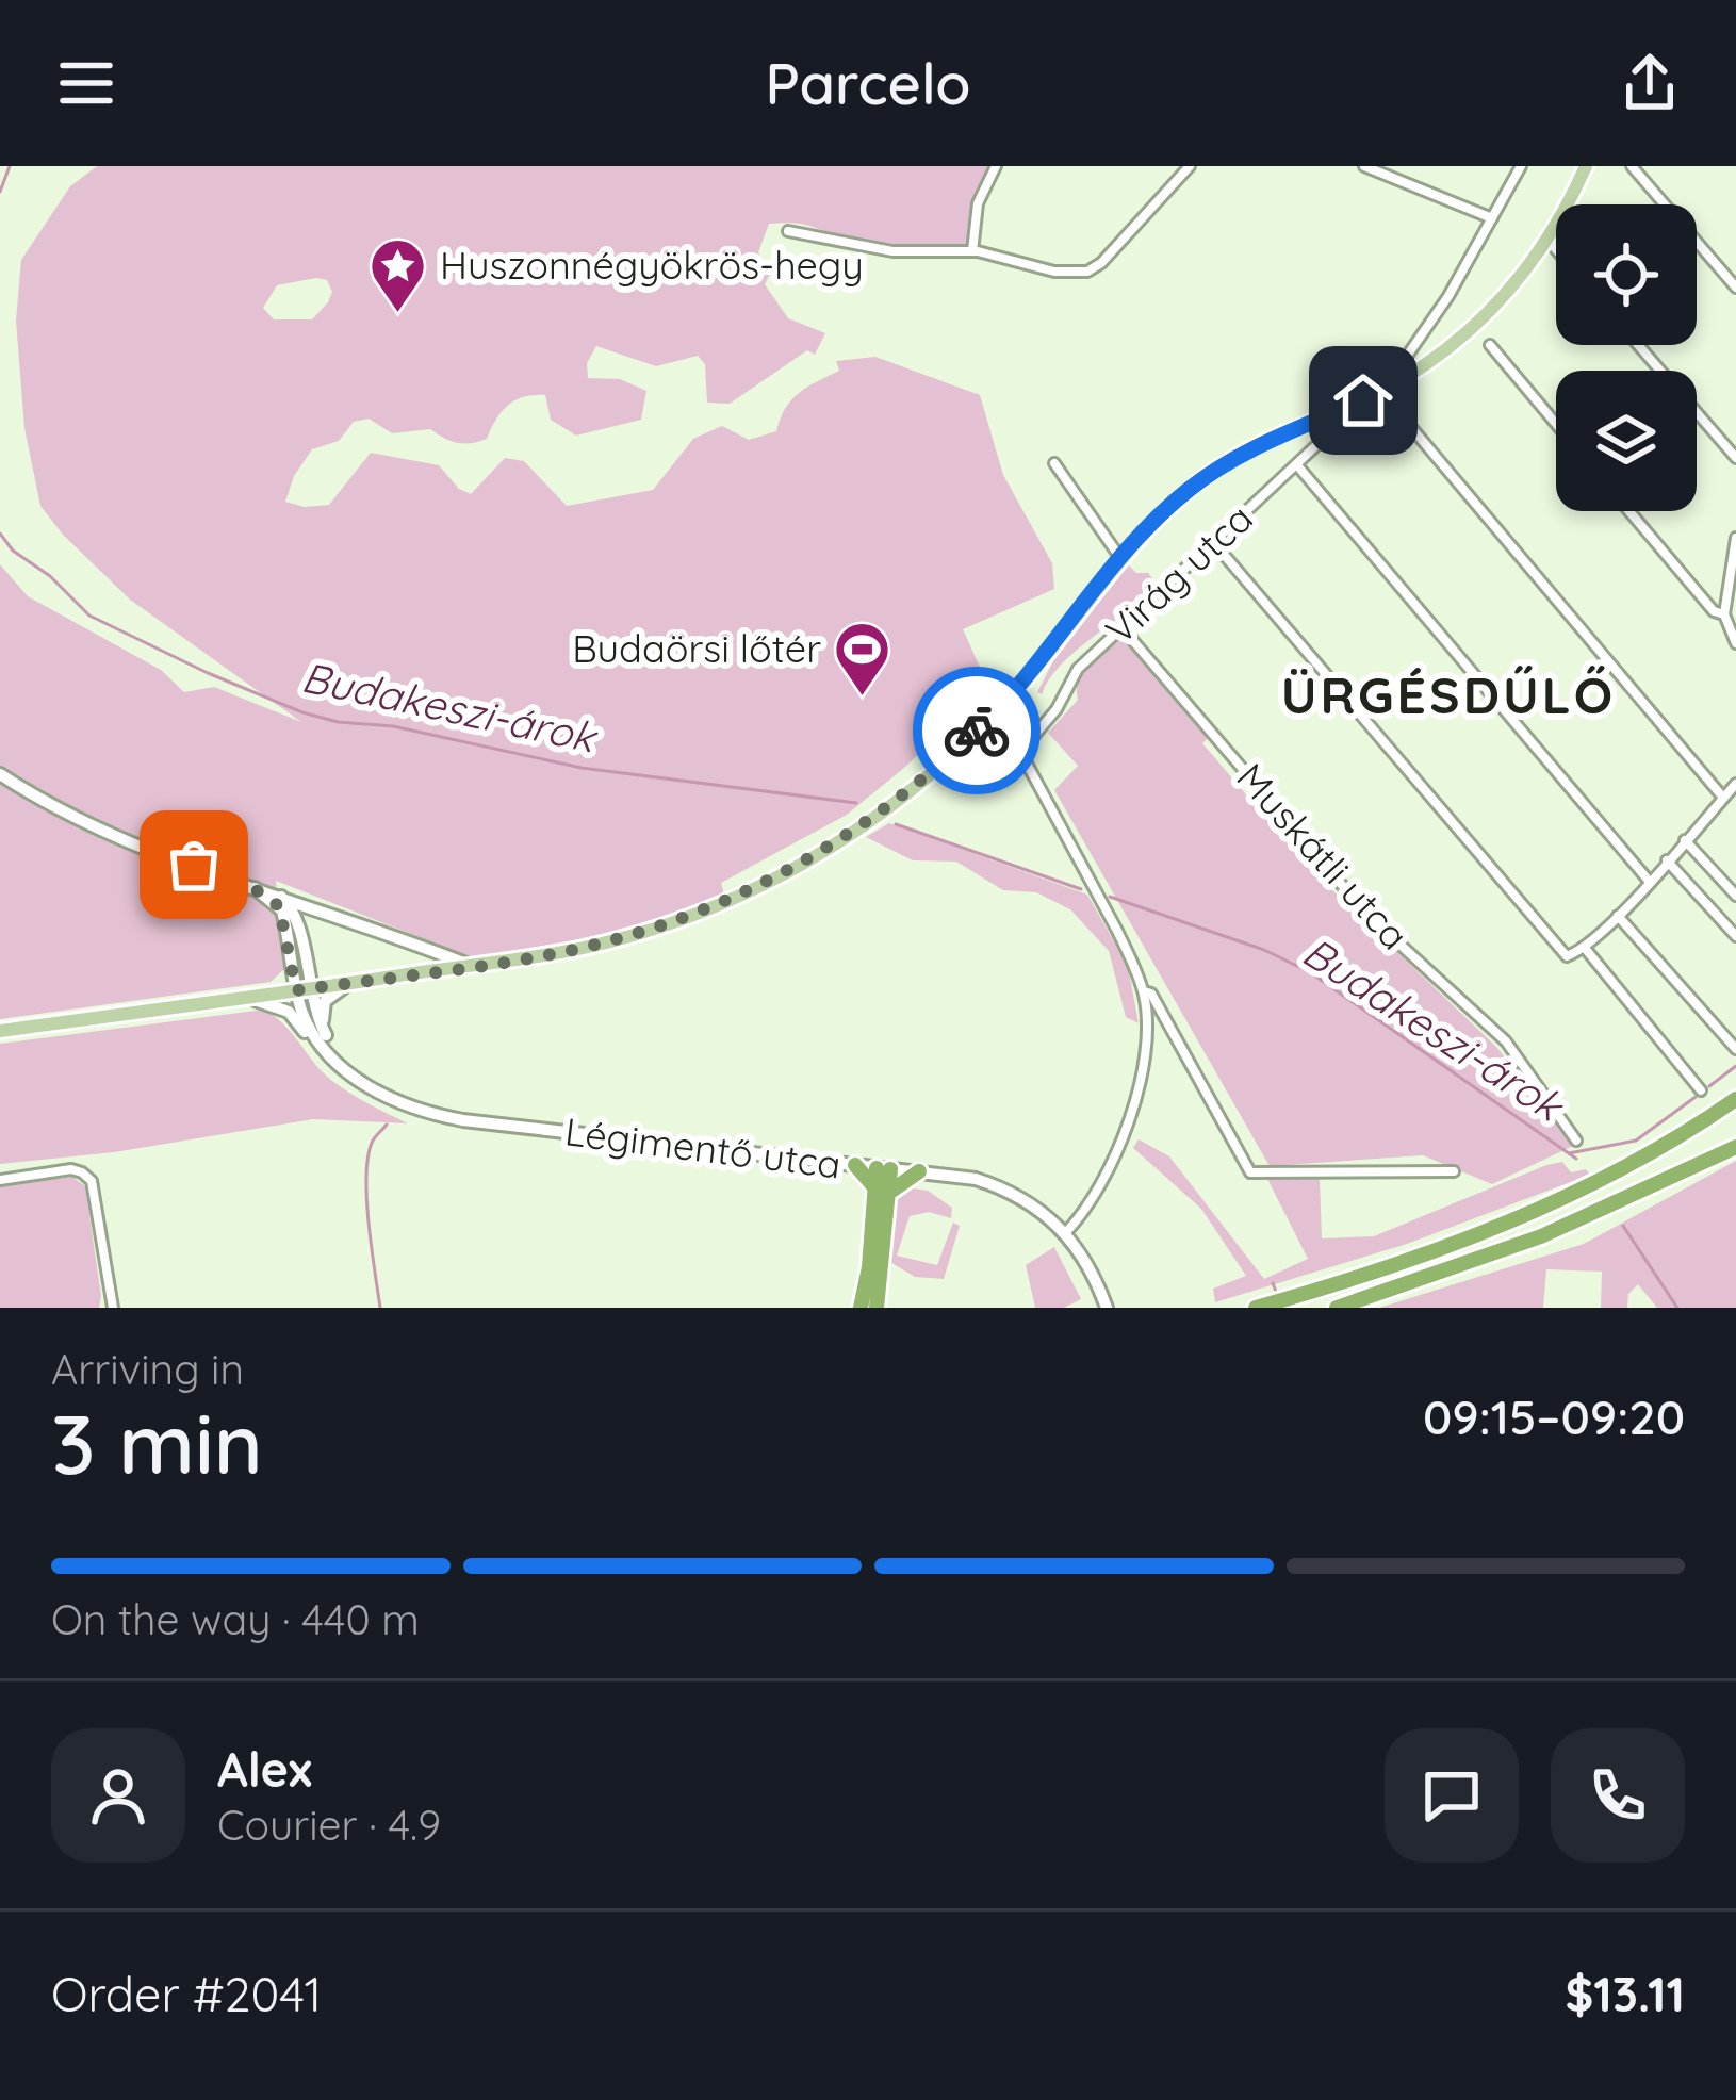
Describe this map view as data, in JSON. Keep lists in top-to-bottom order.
{
  "streets": {
    "main road": ["Légimentő utca"],
    "street": ["Virág utca", "Muskátli utca"]
  },
  "crossings": [
    ["Virág utca", "Muskátli utca"]
  ],
  "districts": ["ÜRGÉSDŰLŐ"],
  "water": ["Budakeszi-árok"],
  "places": {
    "place": ["Huszonnégyökrös-hegy"],
    "sports": ["Budaörsi lőtér"]
  },
  "page": {
    "header": "Parcelo",
    "heading": ["3 min", "Arriving in", "09:15–09:20"],
    "panel": [
      "Alex",
      "Courier · 4.9",
      "Order #2041",
      "$13.11"
    ],
    "bar": "On the way · 440 m"
  }
}
